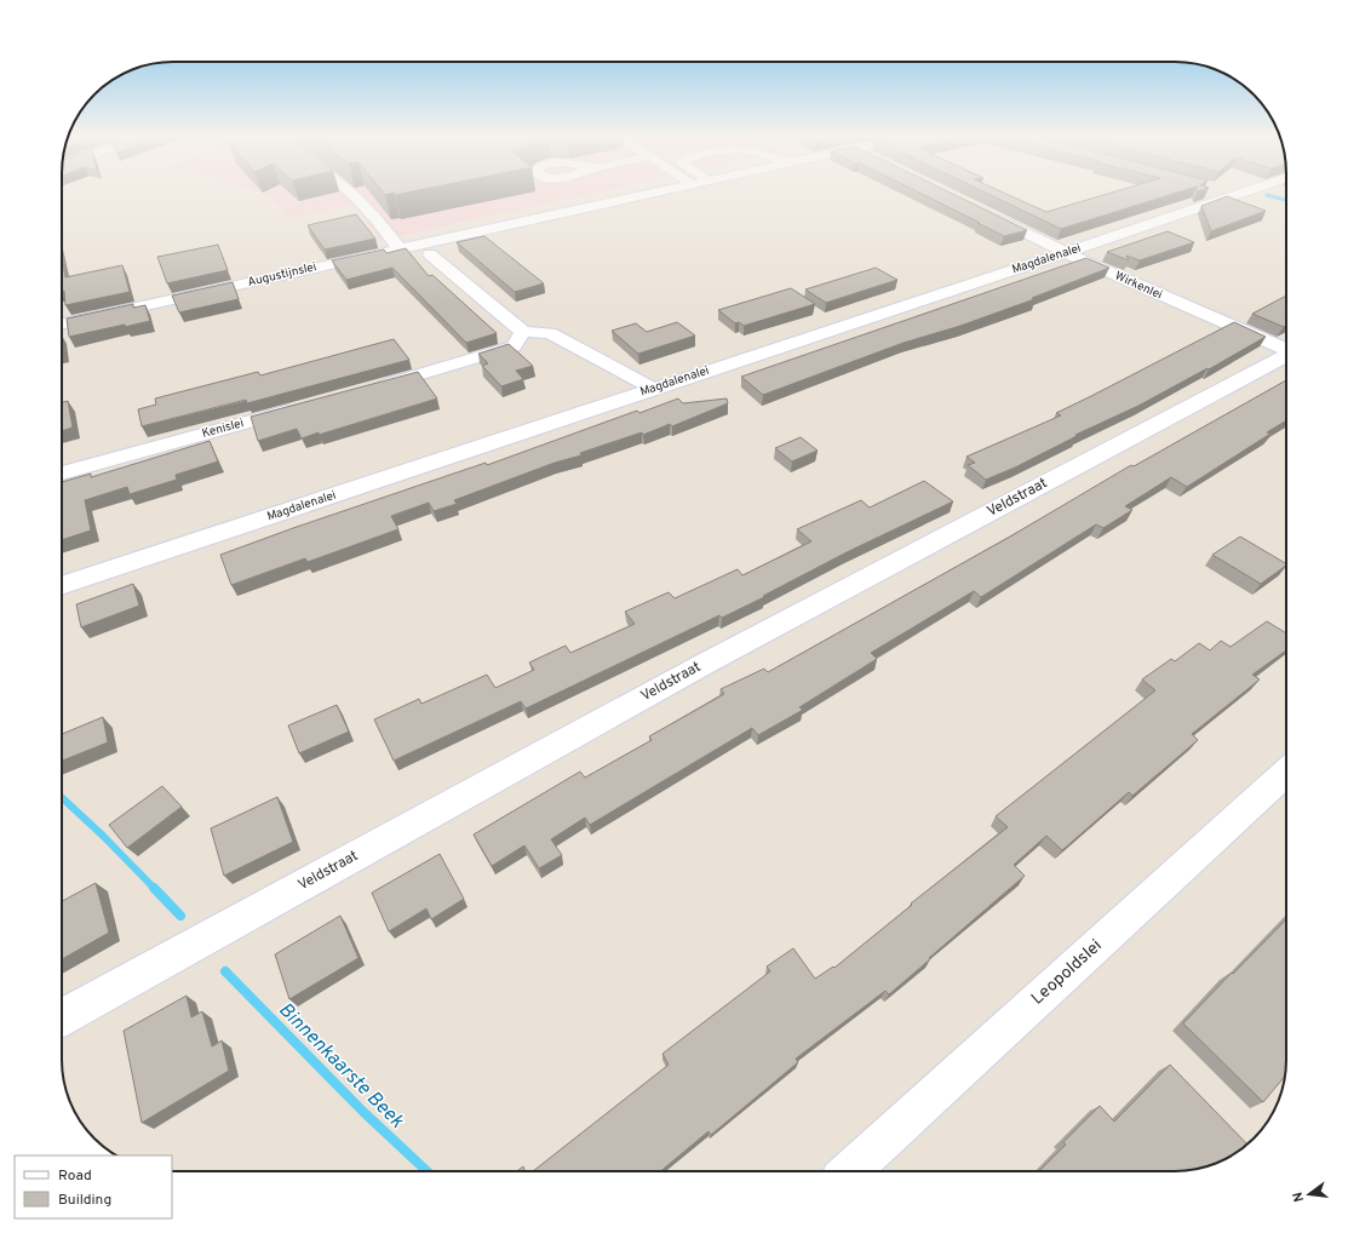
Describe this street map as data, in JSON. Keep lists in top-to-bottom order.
{
  "streets": {
    "street": [
      "Magdalenalei",
      "Augustijnslei",
      "Wirkenlei",
      "Kenislei",
      "Veldstraat",
      "Leopoldslei"
    ]
  },
  "crossings": [
    ["Magdalenalei", "Wirkenlei"]
  ],
  "water": ["Binnenkaarste Beek"],
  "legend": ["Road", "Building"],
  "north": "left"
}
